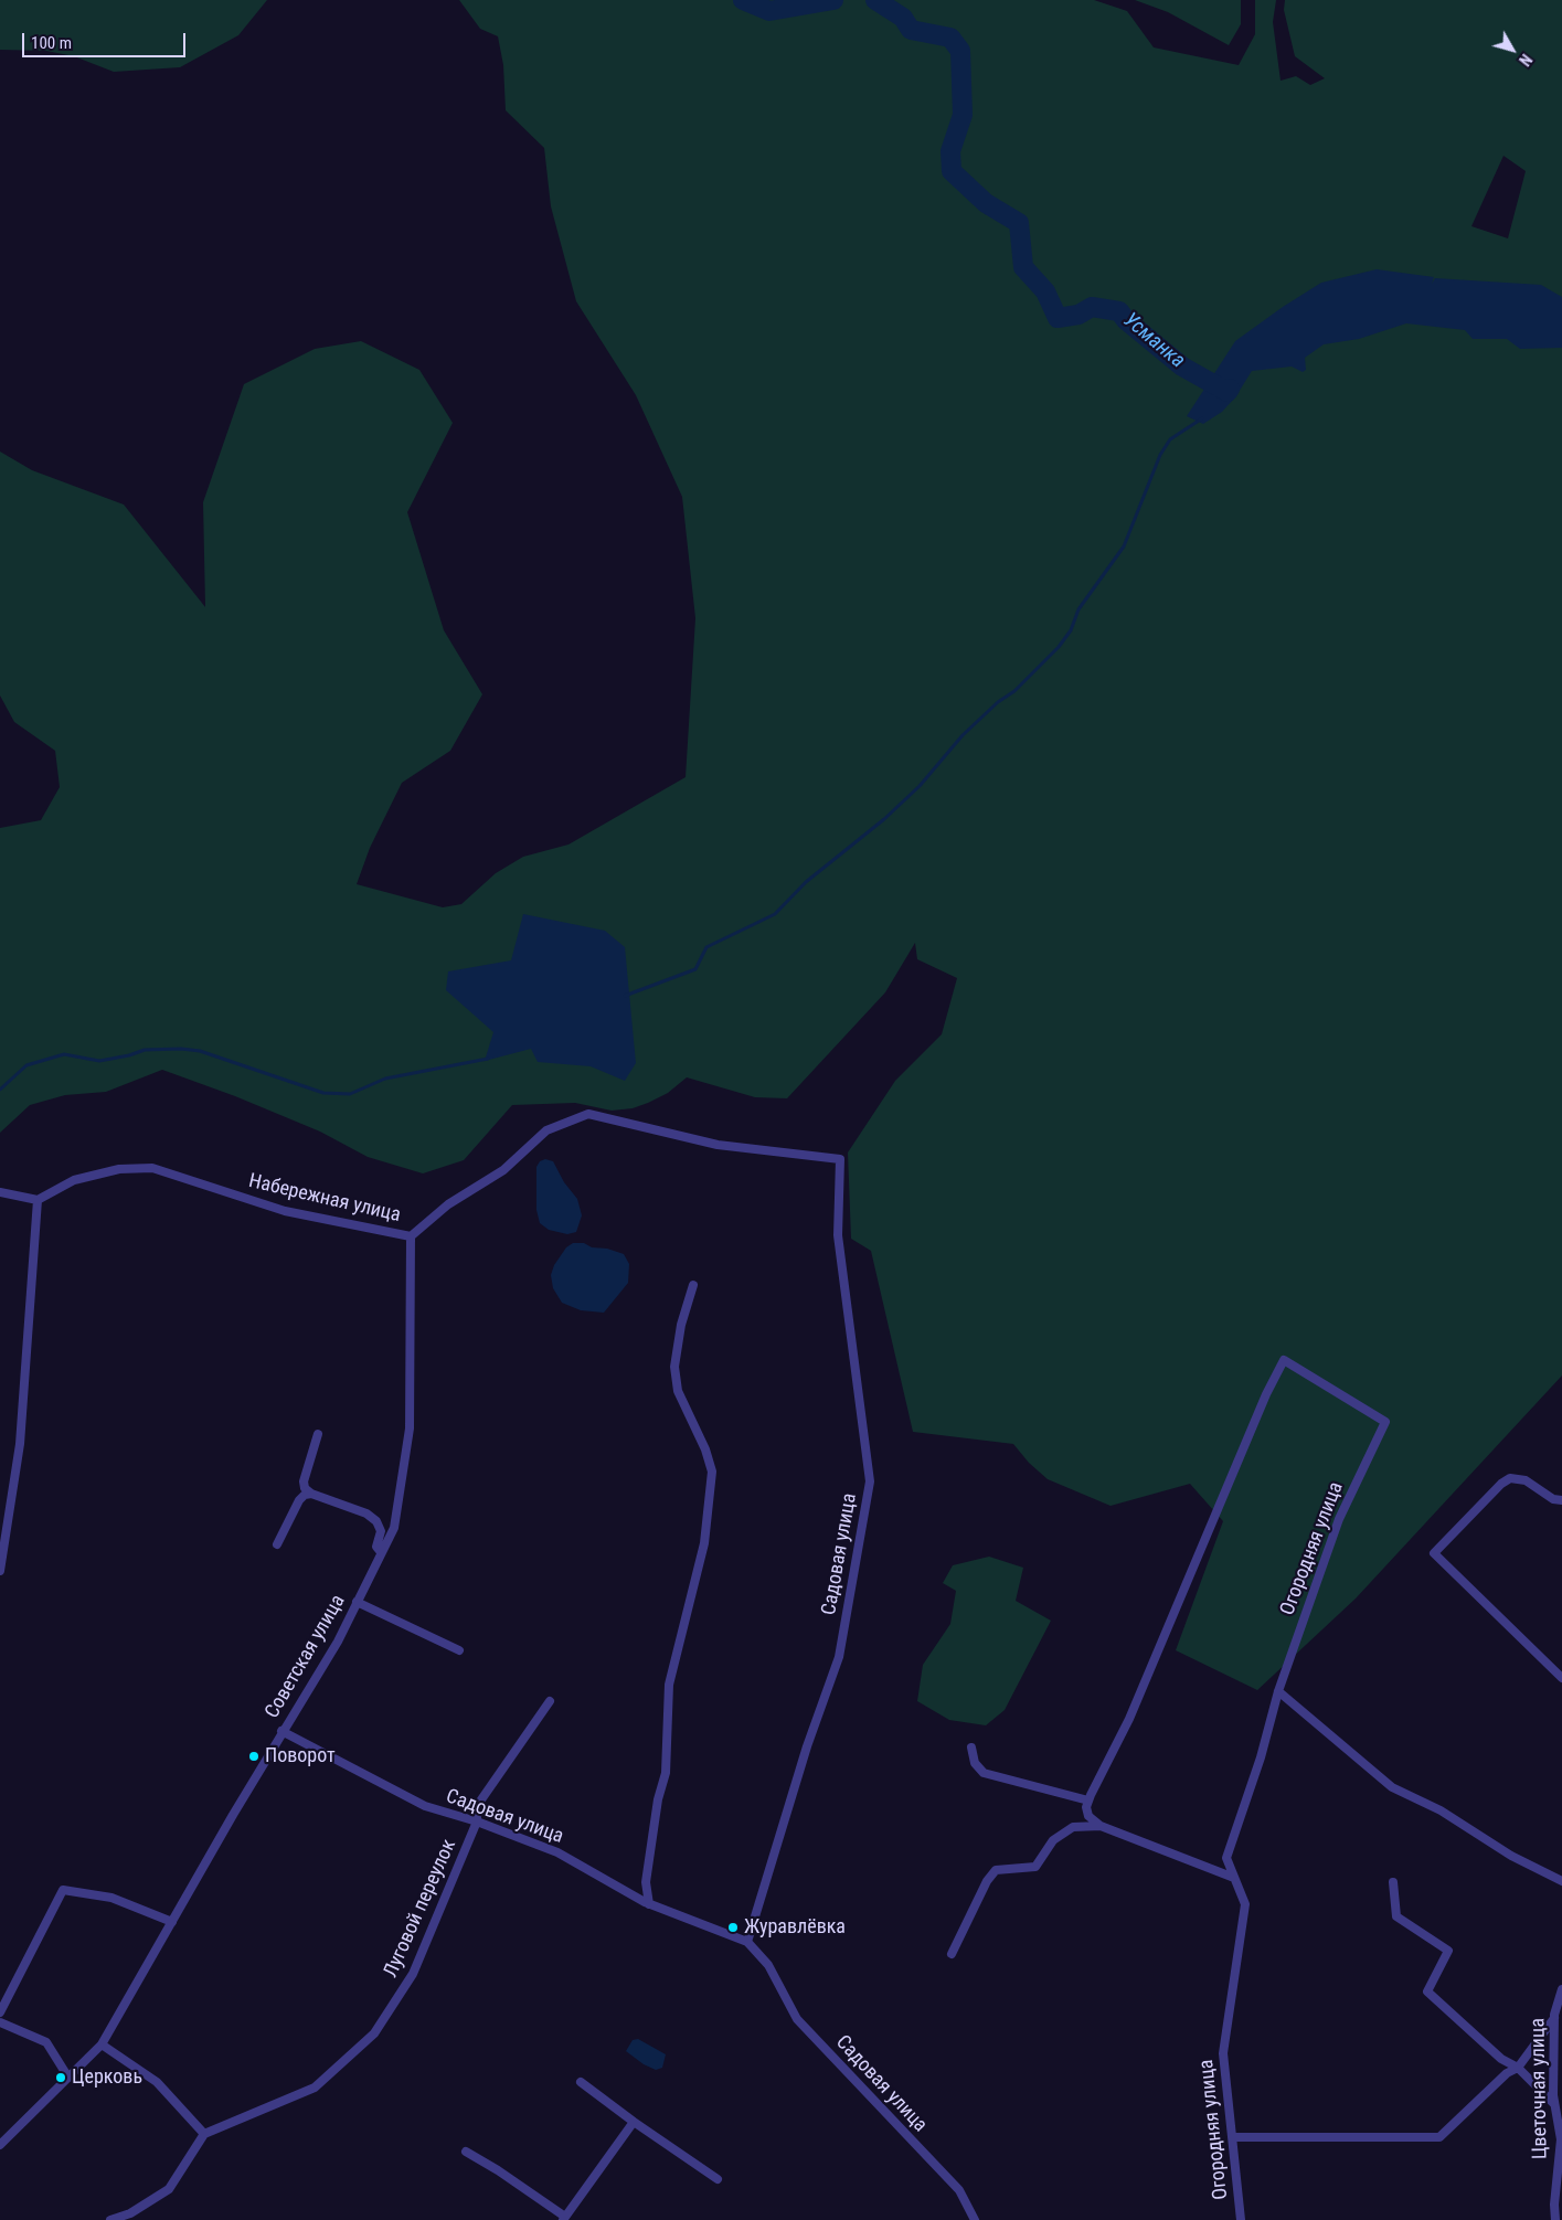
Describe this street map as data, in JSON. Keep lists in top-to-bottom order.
{
  "streets": {
    "street": [
      "Набережная улица",
      "Огородняя улица",
      "Садовая улица",
      "Советская улица",
      "Луговой переулок",
      "Цветочная улица"
    ]
  },
  "crossings": [
    ["Набережная улица", "Садовая улица"],
    ["Набережная улица", "Советская улица"],
    ["Садовая улица", "Советская улица"],
    ["Садовая улица", "Луговой переулок"]
  ],
  "water": ["Усманка"],
  "places": ["Поворот", "Журавлёвка", "Церковь"],
  "scale_bar": "100 m",
  "north": "bottom right"
}
